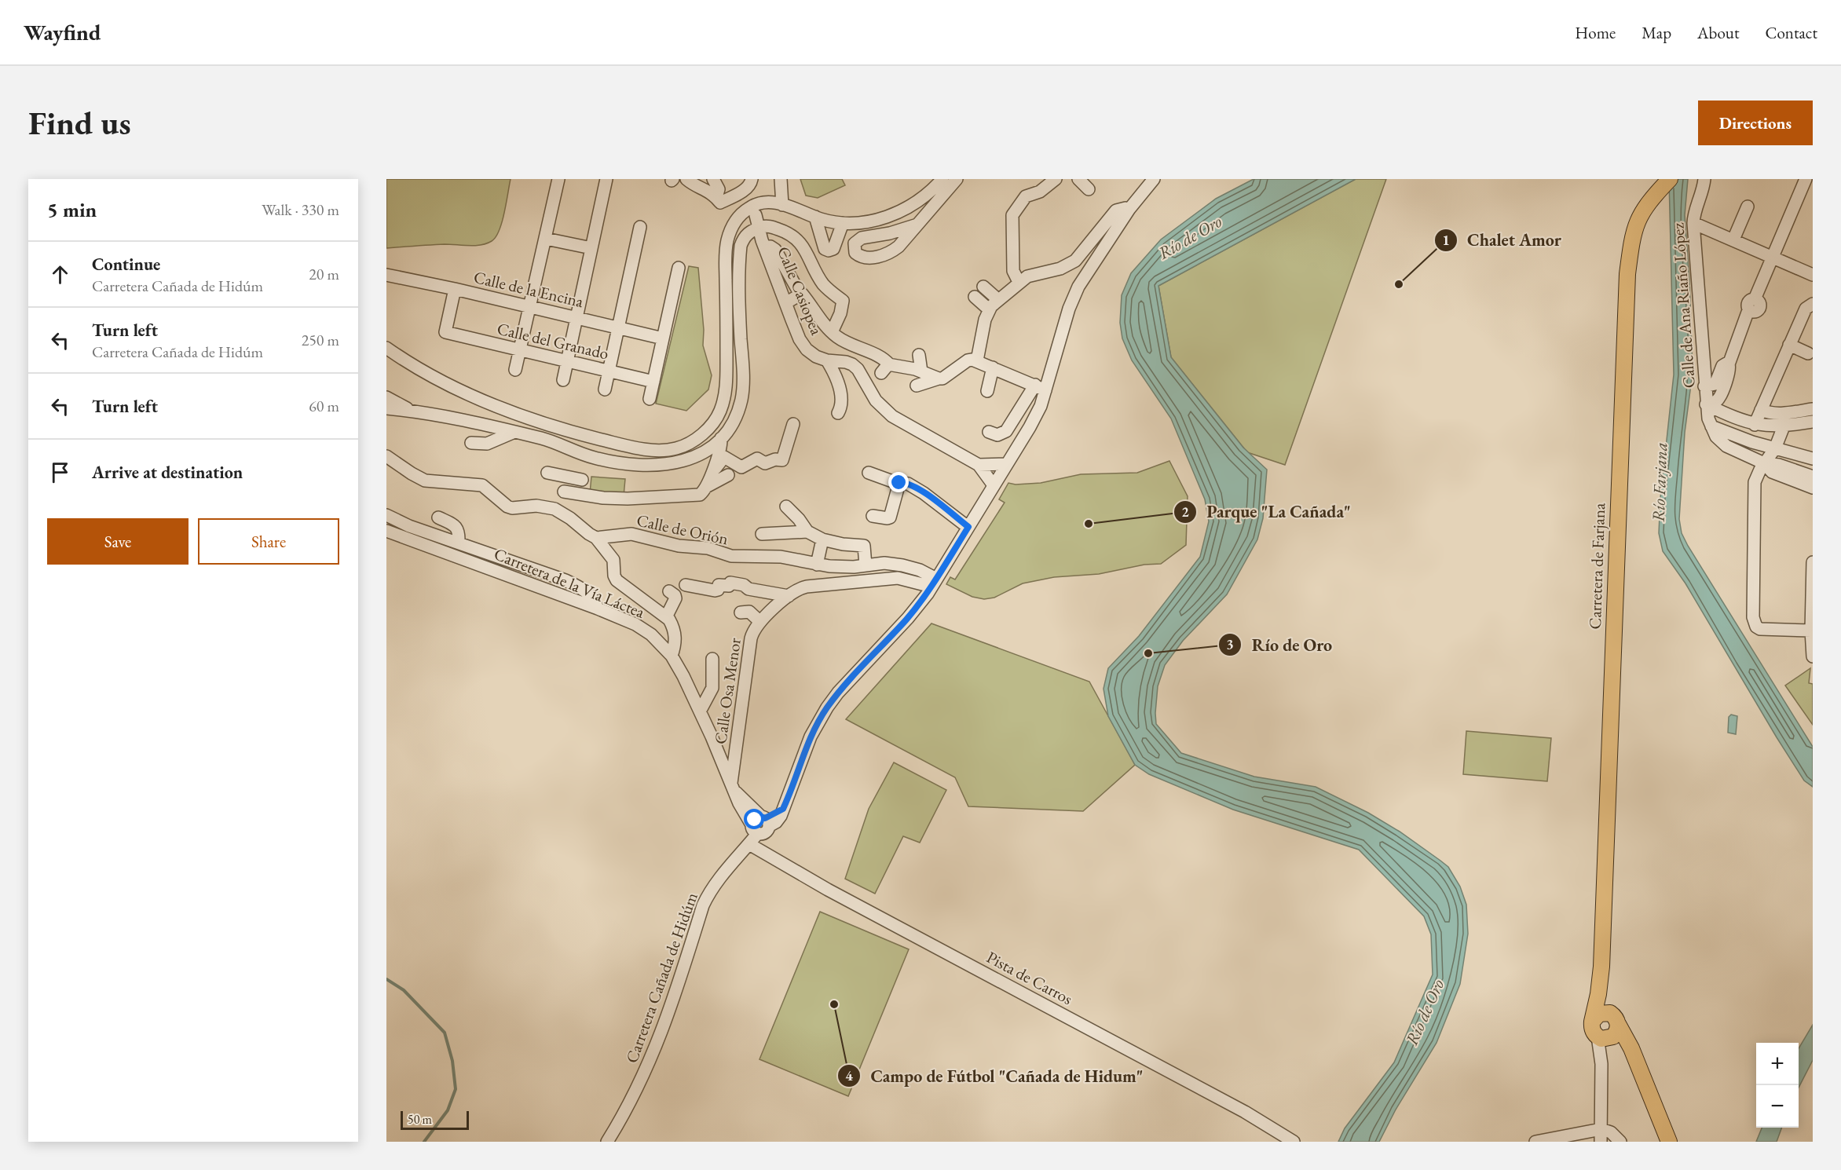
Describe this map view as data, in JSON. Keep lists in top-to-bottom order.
{
  "streets": {
    "main road": ["Carretera de Farjana"],
    "street": [
      "Calle de la Encina",
      "Calle Casiopea",
      "Calle de Ana Riaño López",
      "Calle del Granado",
      "Calle de Orión",
      "Carretera de la Vía Láctea",
      "Calle Osa Menor",
      "Carretera Cañada de Hidúm",
      "Pista de Carros"
    ]
  },
  "crossings": [
    ["Calle de la Encina", "Calle del Granado"],
    ["Calle de Orión", "Calle Osa Menor"],
    ["Carretera de la Vía Láctea", "Calle Osa Menor"],
    ["Carretera de la Vía Láctea", "Carretera Cañada de Hidúm"],
    ["Carretera Cañada de Hidúm", "Pista de Carros"]
  ],
  "water": ["Río de Oro", "Río Farjana"],
  "places": [
    "Chalet Amor",
    "Parque \"La Cañada\"",
    "Río de Oro",
    "Campo de Fútbol \"Cañada de Hidum\""
  ],
  "scale_bar": "50 m",
  "page": {
    "header": "Wayfind",
    "nav": [
      "Home",
      "Map",
      "About",
      "Contact"
    ],
    "buttons": [
      "Directions",
      ["Save", "Share"]
    ],
    "title": "Find us",
    "heading": ["5 min", "Walk · 330 m"],
    "list": [
      ["Continue", "Carretera Cañada de Hidúm", "20 m"],
      ["Turn left", "Carretera Cañada de Hidúm", "250 m"],
      ["Turn left", "60 m"],
      "Arrive at destination"
    ],
    "map_buttons": ["+", "−"],
    "scale": "50 m"
  }
}
